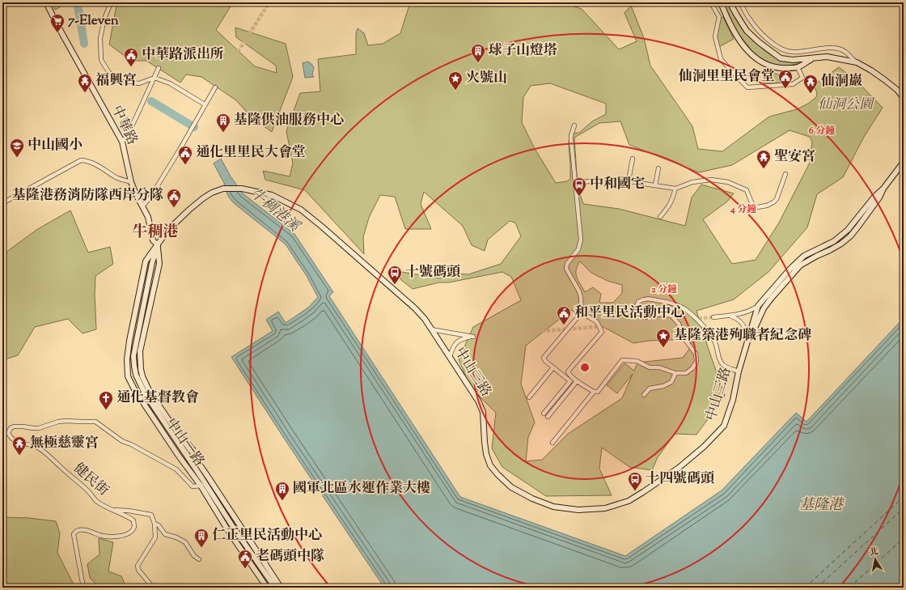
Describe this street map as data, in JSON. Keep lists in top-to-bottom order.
{
  "streets": {
    "street": [
      "中華路",
      "中山三路",
      "中山二路",
      "健民街"
    ]
  },
  "crossings": [
    ["中華路", "中山二路"],
    ["中山三路", "中山二路"],
    ["中山二路", "健民街"]
  ],
  "districts": ["牛稠港"],
  "water": ["牛稠港溪", "基隆港"],
  "parks": ["仙洞公園"],
  "places": {
    "supermarket": ["7-Eleven"],
    "building": [
      "球子山燈塔",
      "基隆供油服務中心",
      "國軍北區水運作業大樓",
      "仁正里民活動中心"
    ],
    "public building": [
      "中華路派出所",
      "仙洞里里民會堂",
      "通化里里民大會堂",
      "基隆港務消防隊西岸分隊",
      "和平里民活動中心",
      "老碼頭中隊"
    ],
    "place": ["火號山", "基隆築港殉職者紀念碑"],
    "temple": [
      "福興宮",
      "仙洞巖",
      "聖安宮",
      "無極慈靈宮"
    ],
    "school or university": ["中山國小"],
    "bus stop": ["中和國宅", "十號碼頭", "十四號碼頭"],
    "church": ["通化基督教會"]
  },
  "north": "top",
  "rings": ["6 分鐘", "4 分鐘", "2 分鐘"]
}
